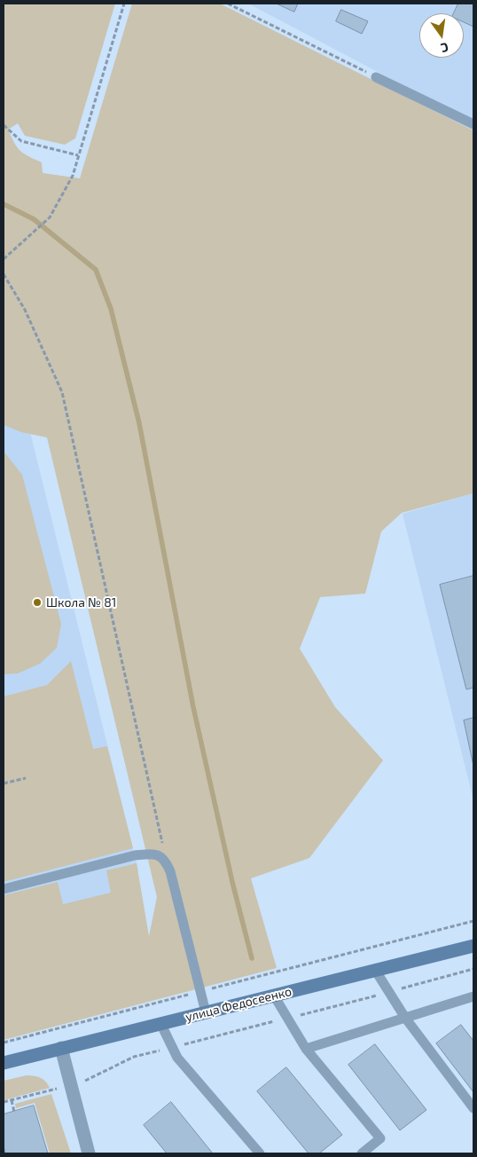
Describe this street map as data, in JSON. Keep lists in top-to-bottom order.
{
  "streets": {
    "main road": ["улица Федосеенко"]
  },
  "places": ["Школа № 81"],
  "north": "bottom"
}
